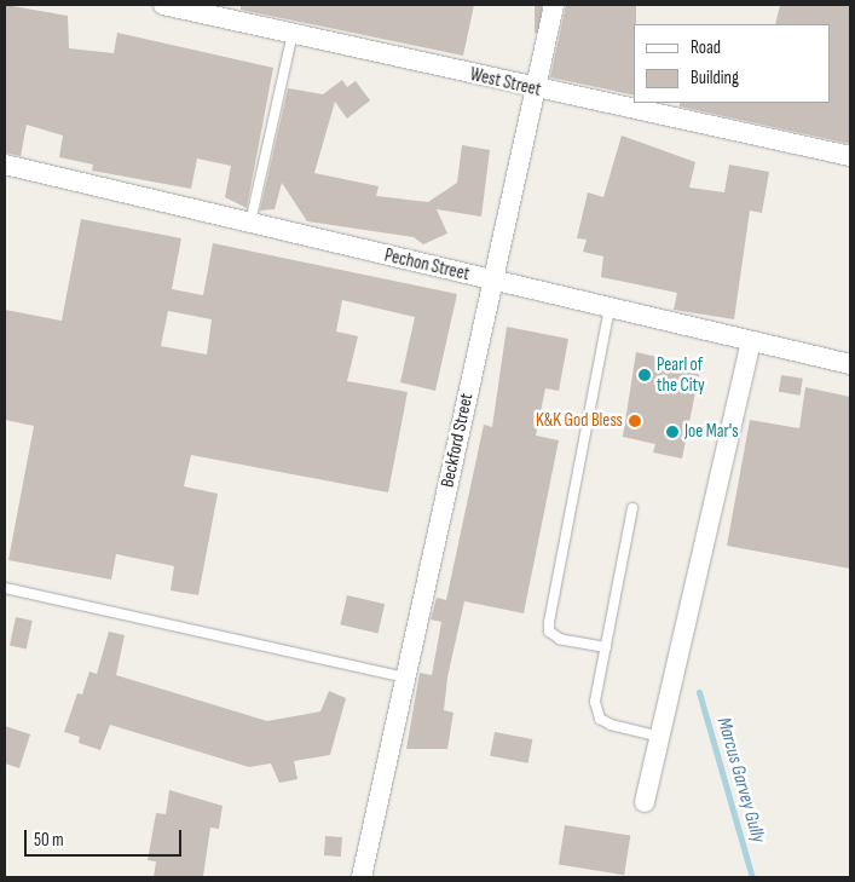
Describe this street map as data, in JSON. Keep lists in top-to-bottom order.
{
  "streets": {
    "street": ["West Street", "Pechon Street", "Beckford Street"]
  },
  "crossings": [
    ["West Street", "Beckford Street"],
    ["Pechon Street", "Beckford Street"]
  ],
  "water": ["Marcus Garvey Gully"],
  "places": ["Pearl of the City", "K&K God Bless", "Joe Mar's"],
  "legend": ["Road", "Building"],
  "scale_bar": "50 m"
}
